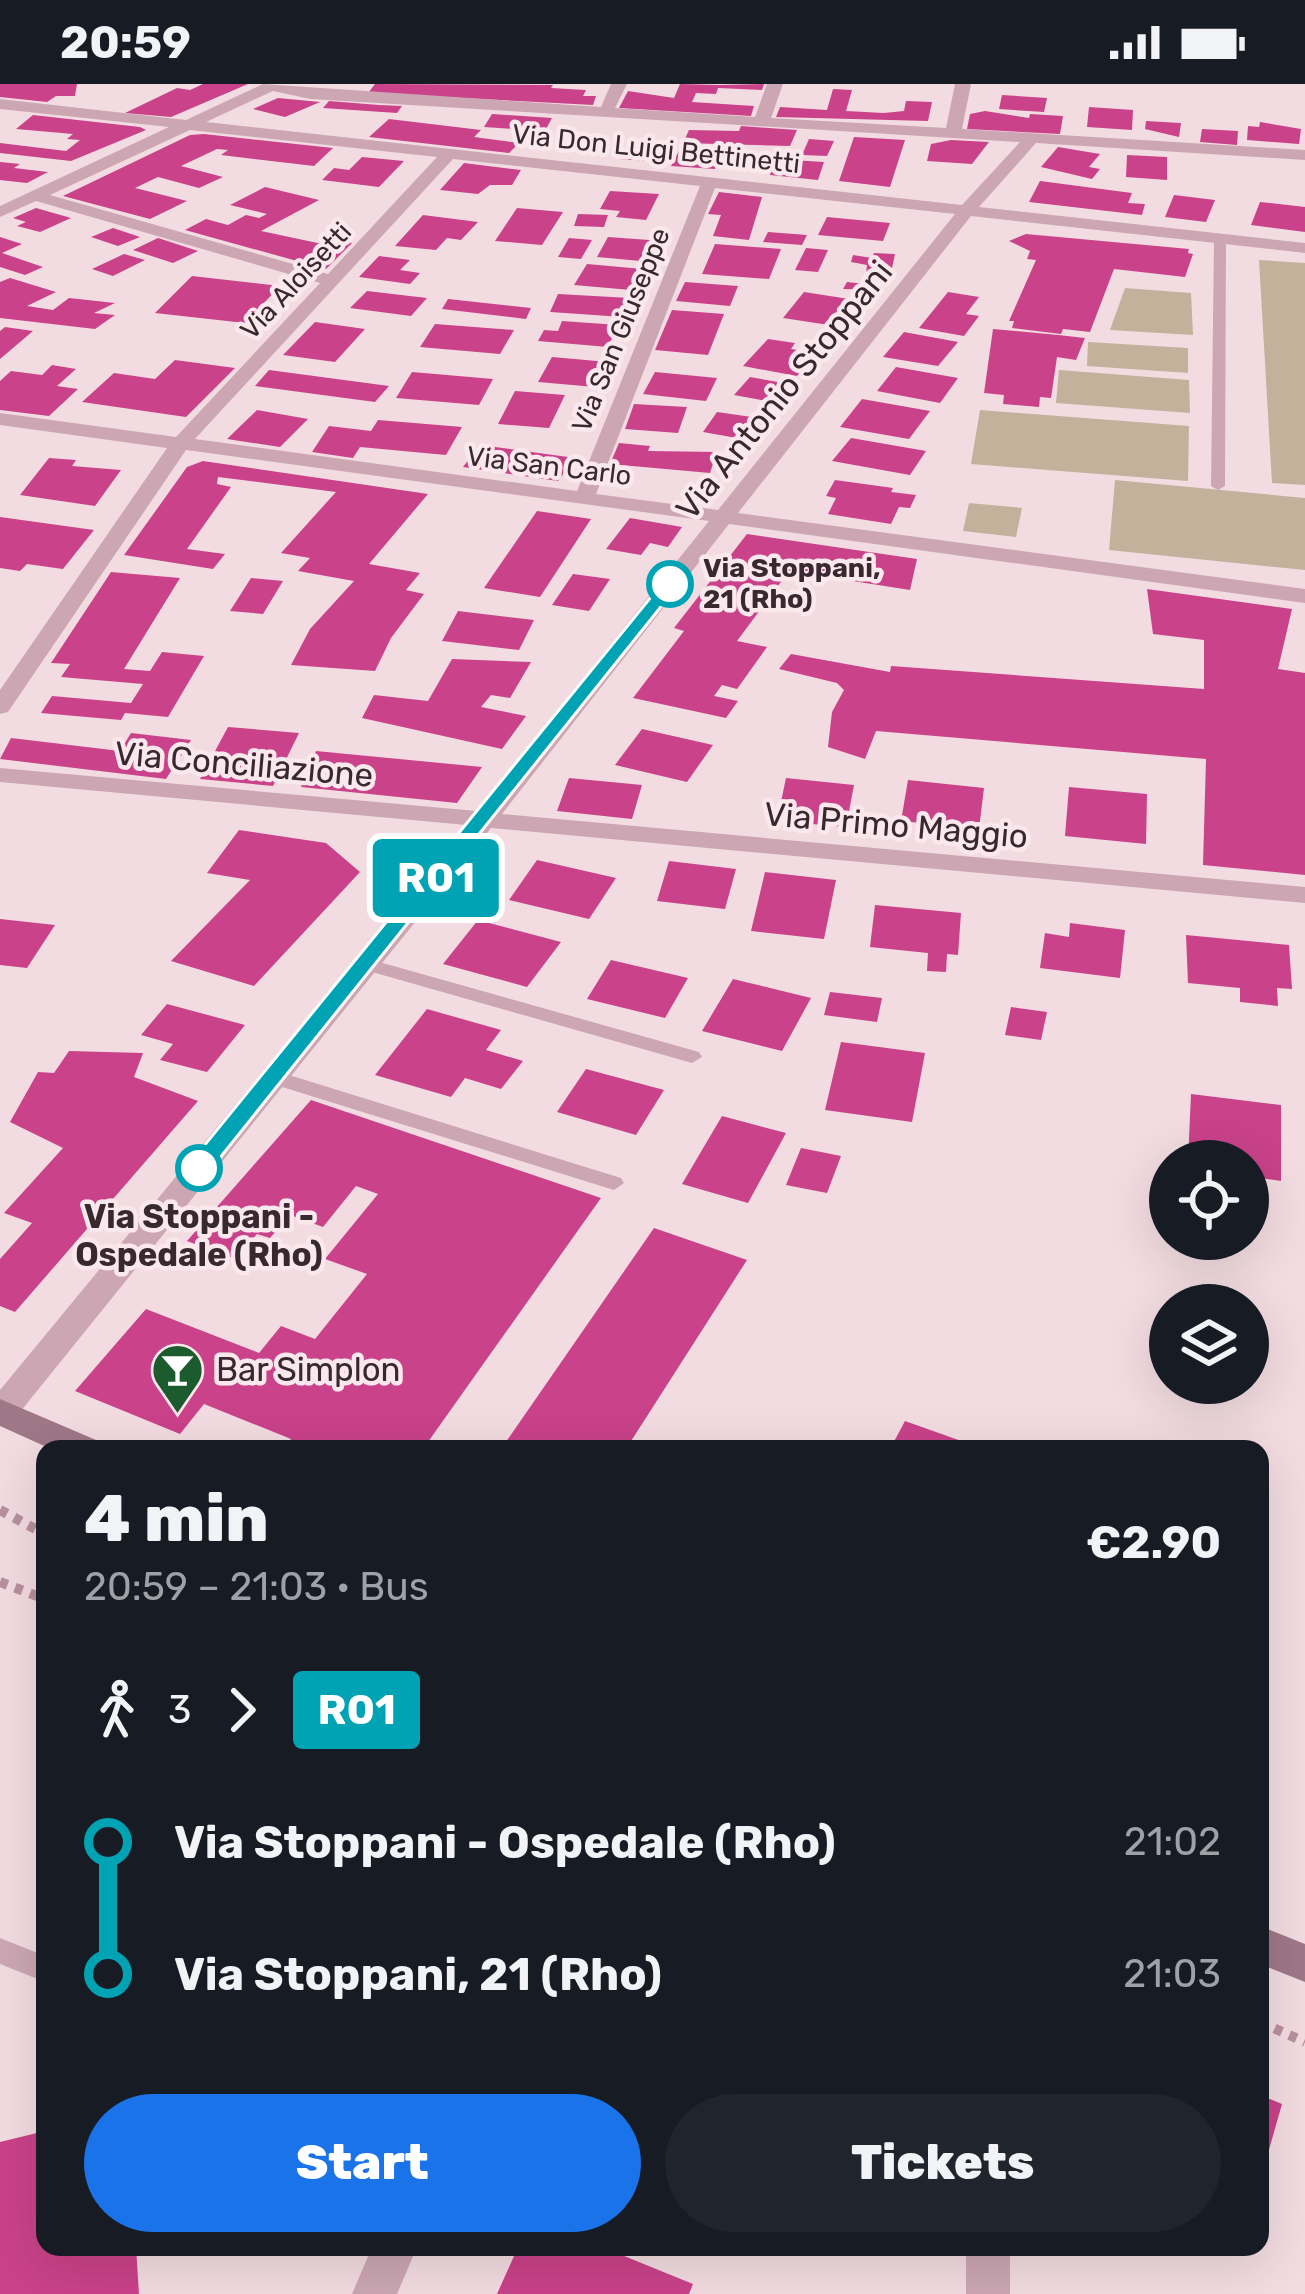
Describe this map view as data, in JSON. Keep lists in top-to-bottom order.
{
  "streets": {
    "street": [
      "Via Don Luigi Bettinetti",
      "Via Aloisetti",
      "Via San Giuseppe",
      "Via Antonio Stoppani",
      "Via San Carlo",
      "Via Conciliazione",
      "Via Primo Maggio"
    ]
  },
  "crossings": [
    ["Via Don Luigi Bettinetti", "Via Aloisetti"],
    ["Via Don Luigi Bettinetti", "Via San Giuseppe"],
    ["Via Don Luigi Bettinetti", "Via Antonio Stoppani"],
    ["Via Aloisetti", "Via San Carlo"],
    ["Via San Giuseppe", "Via San Carlo"],
    ["Via Antonio Stoppani", "Via San Carlo"],
    ["Via Antonio Stoppani", "Via Conciliazione"],
    ["Via Antonio Stoppani", "Via Primo Maggio"],
    ["Via Conciliazione", "Via Primo Maggio"]
  ],
  "places": {
    "other": ["Via Stoppani, 21 (Rho)", "Via Stoppani - Ospedale (Rho)"],
    "bar": ["Bar Simplon"]
  },
  "lines": ["bus line R01"],
  "page": {
    "status": "20:59",
    "on_map": "R01",
    "heading": ["4 min", "20:59 – 21:03 · Bus", "€2.90"],
    "legs": ["3", "R01"],
    "list": [
      {
        "name": "Via Stoppani - Ospedale (Rho)",
        "value": "21:02"
      },
      {
        "name": "Via Stoppani, 21 (Rho)",
        "value": "21:03"
      }
    ],
    "buttons": ["Start", "Tickets"]
  }
}
